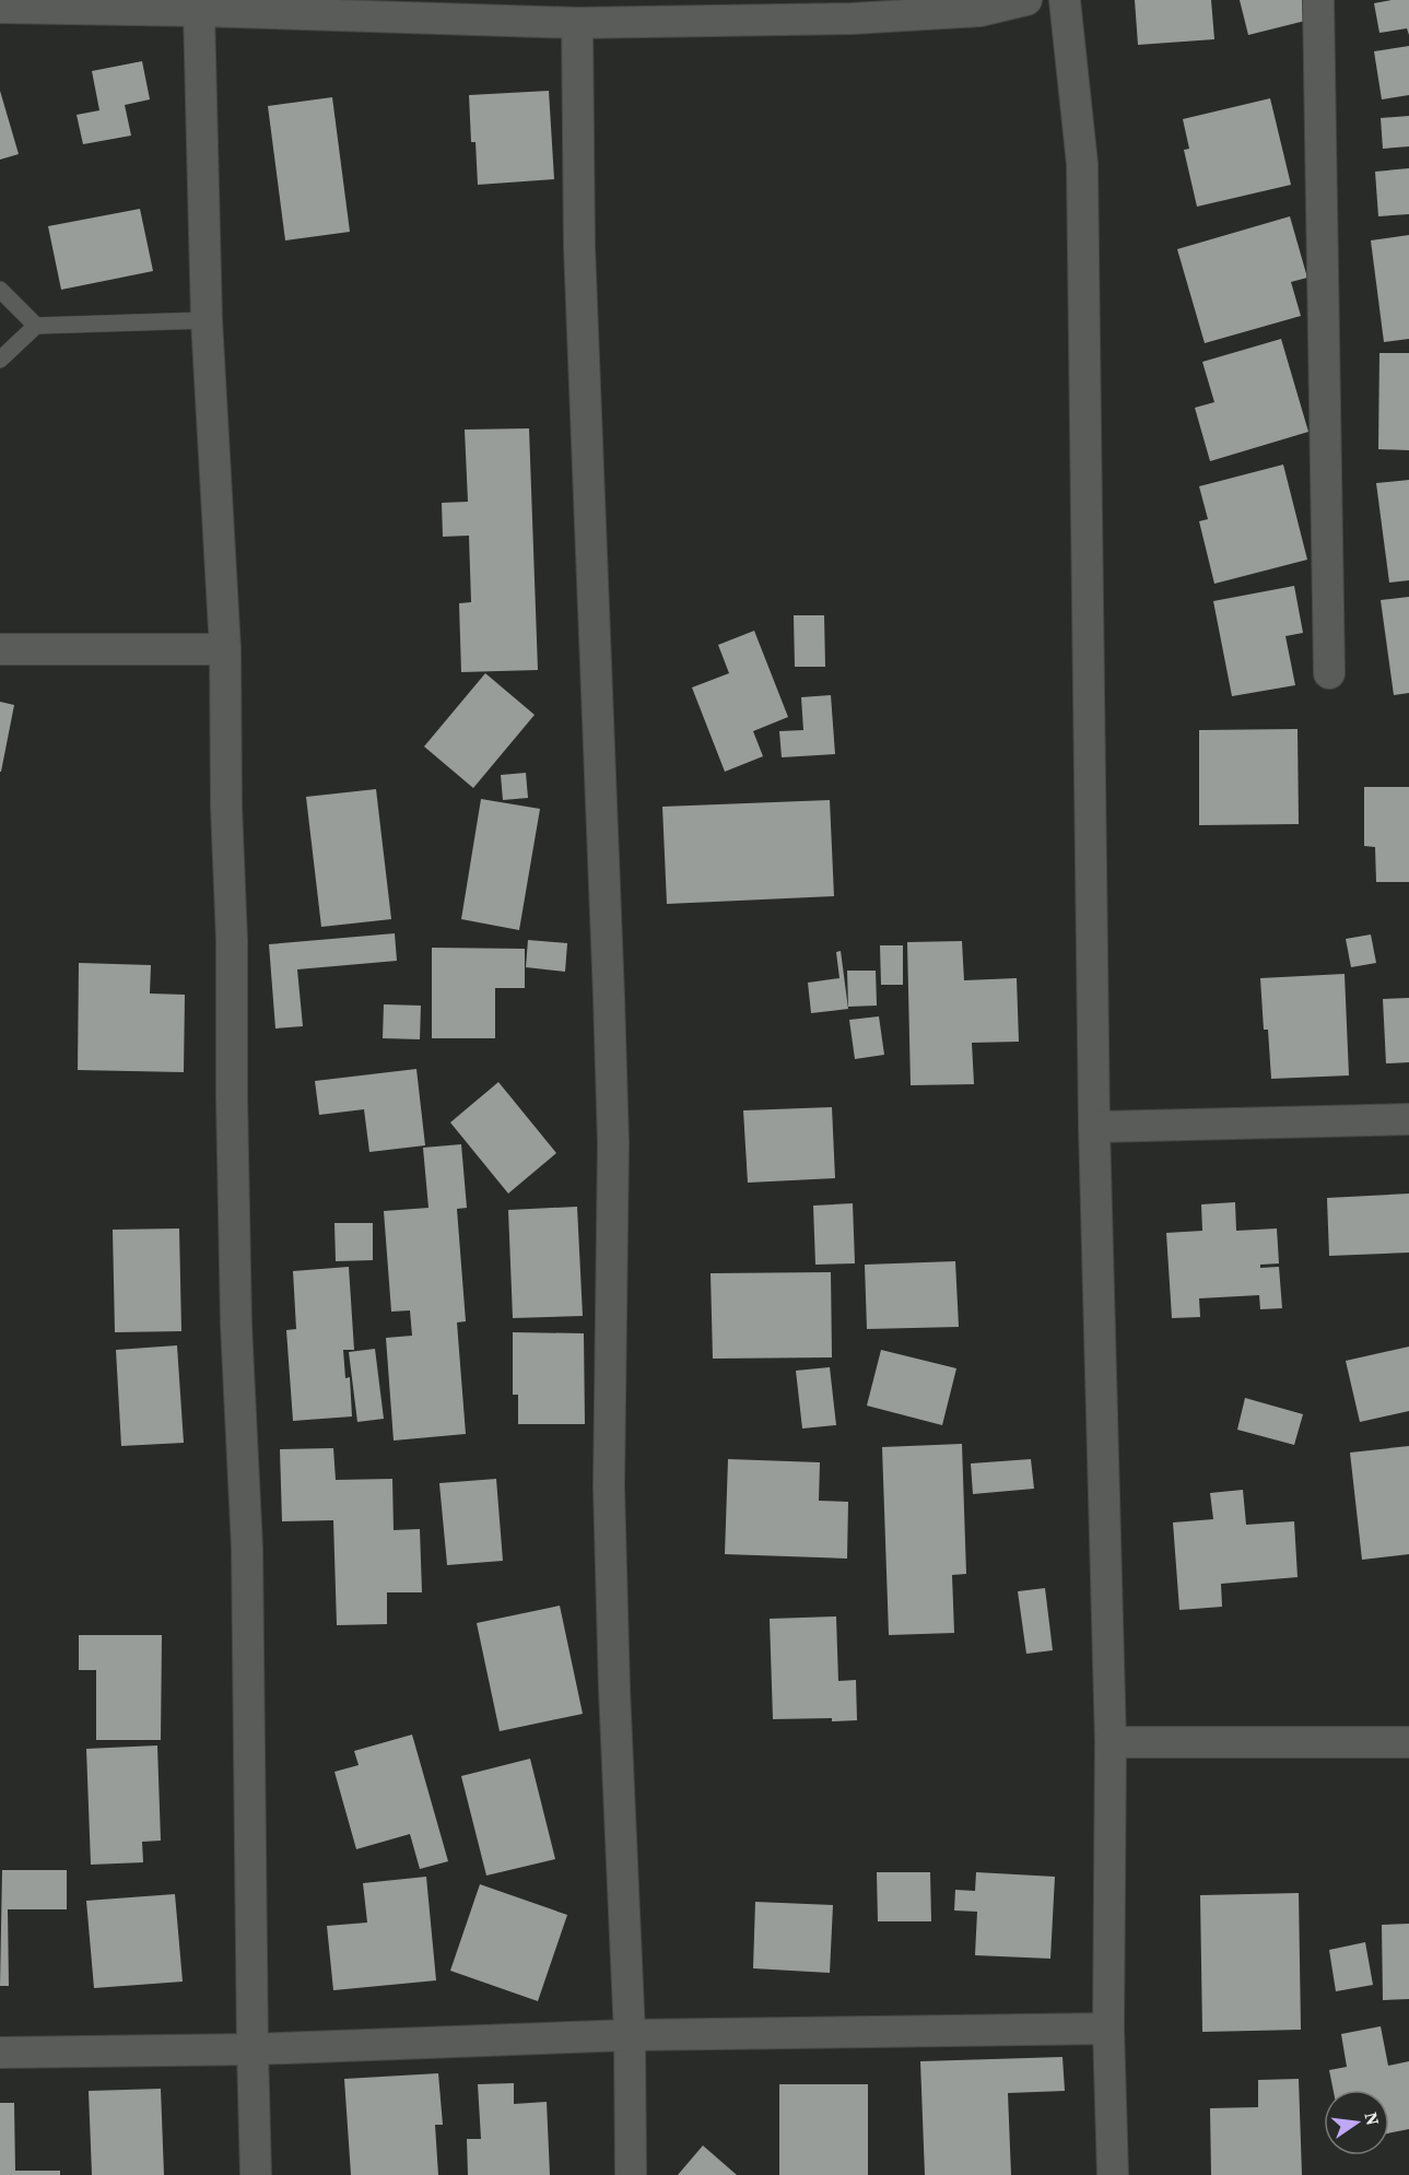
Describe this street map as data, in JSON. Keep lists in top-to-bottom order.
{
  "north": "right"
}
